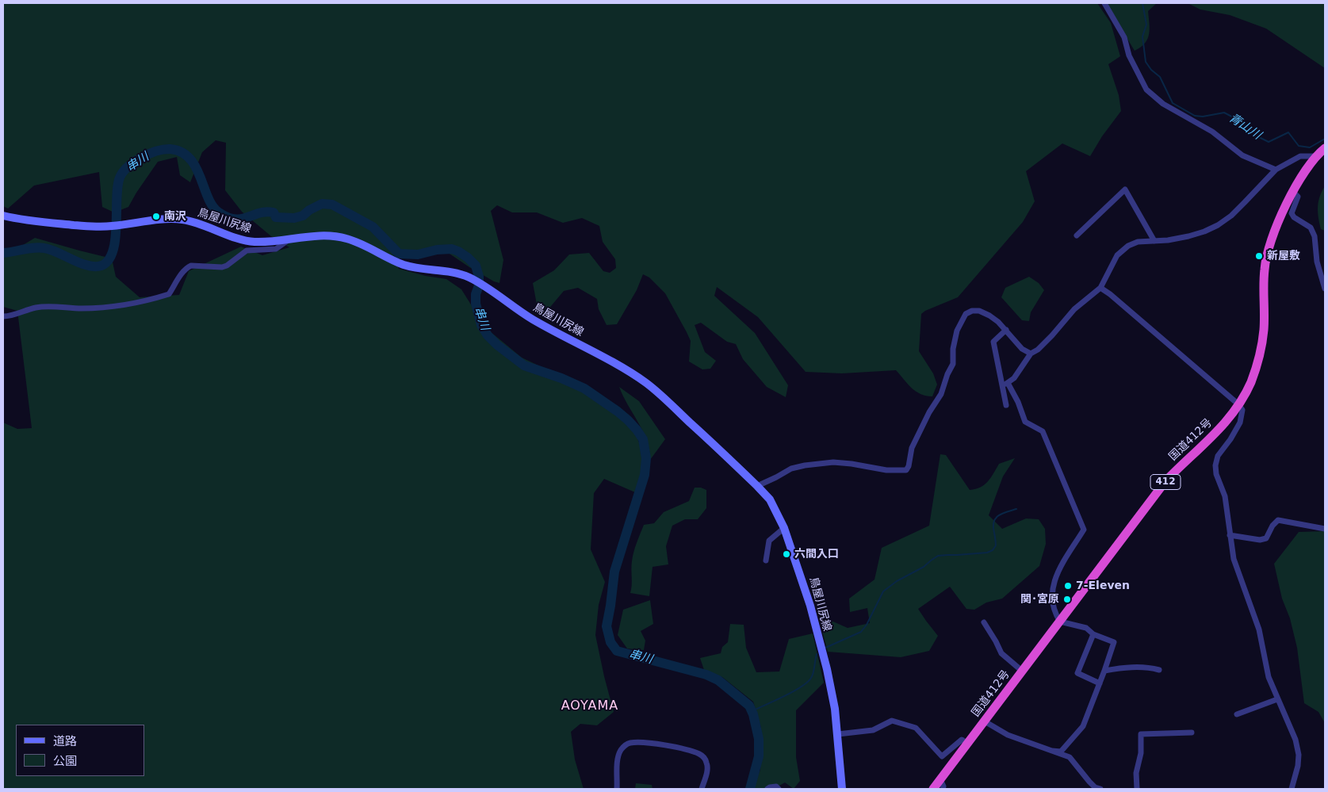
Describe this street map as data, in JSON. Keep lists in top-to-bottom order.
{
  "streets": {
    "highway": ["国道412号", "412"],
    "main road": ["鳥屋川尻線"]
  },
  "districts": ["AOYAMA"],
  "water": ["青山川", "串川"],
  "places": [
    "南沢",
    "新屋敷",
    "六間入口",
    "7-Eleven",
    "関･宮原"
  ],
  "legend": ["道路", "公園"]
}
